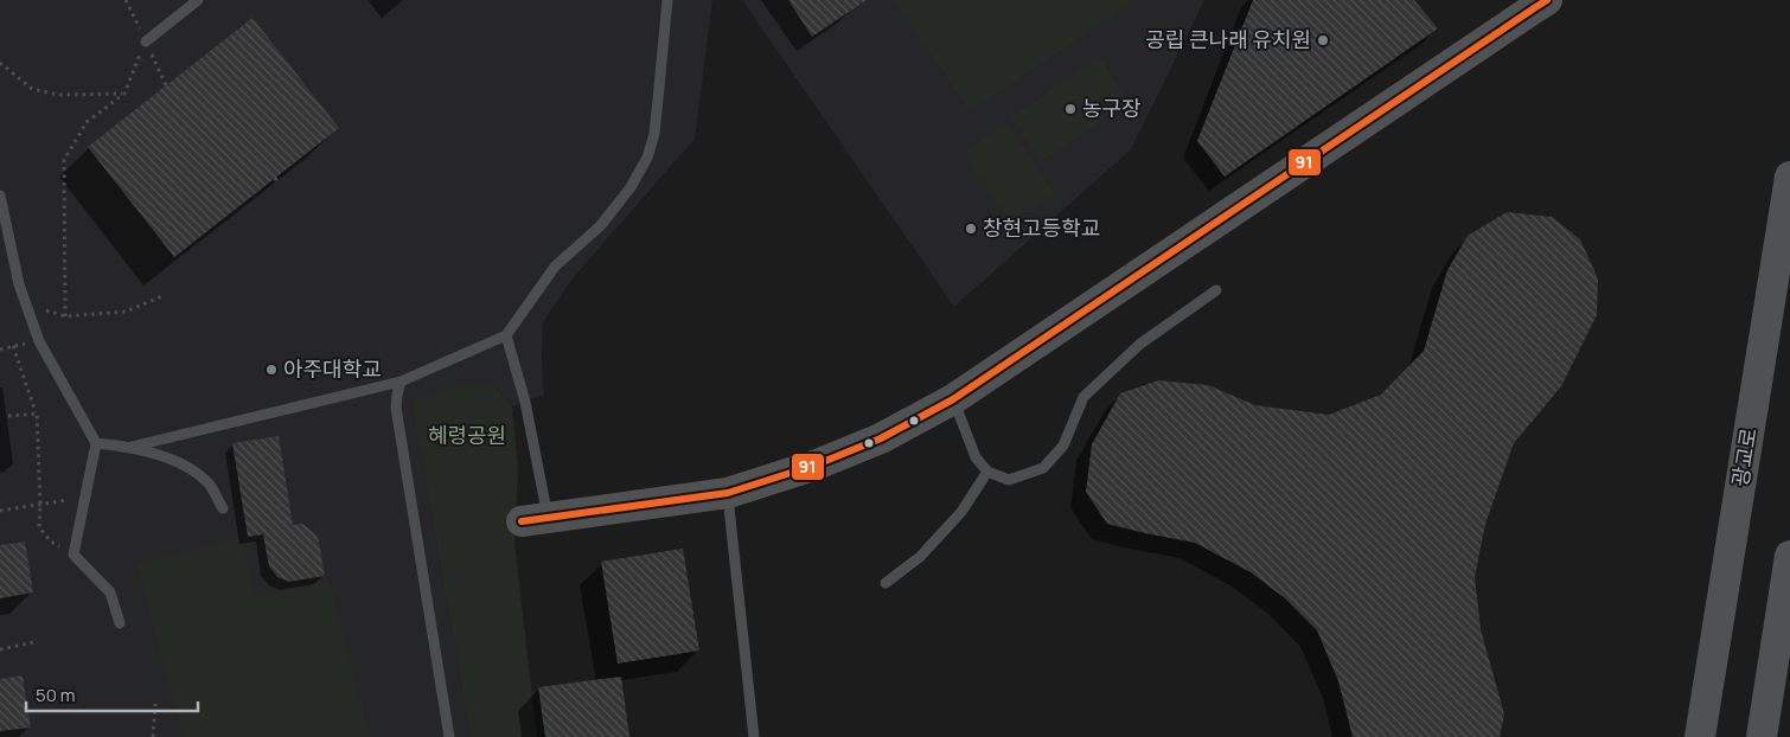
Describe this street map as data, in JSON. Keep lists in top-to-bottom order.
{
  "streets": {
    "street": ["광교로"]
  },
  "parks": ["혜령공원"],
  "places": [
    "공립 큰나래 유치원",
    "농구장",
    "창현고등학교",
    "아주대학교"
  ],
  "lines": ["transit line 91"],
  "scale_bar": "50 m"
}
